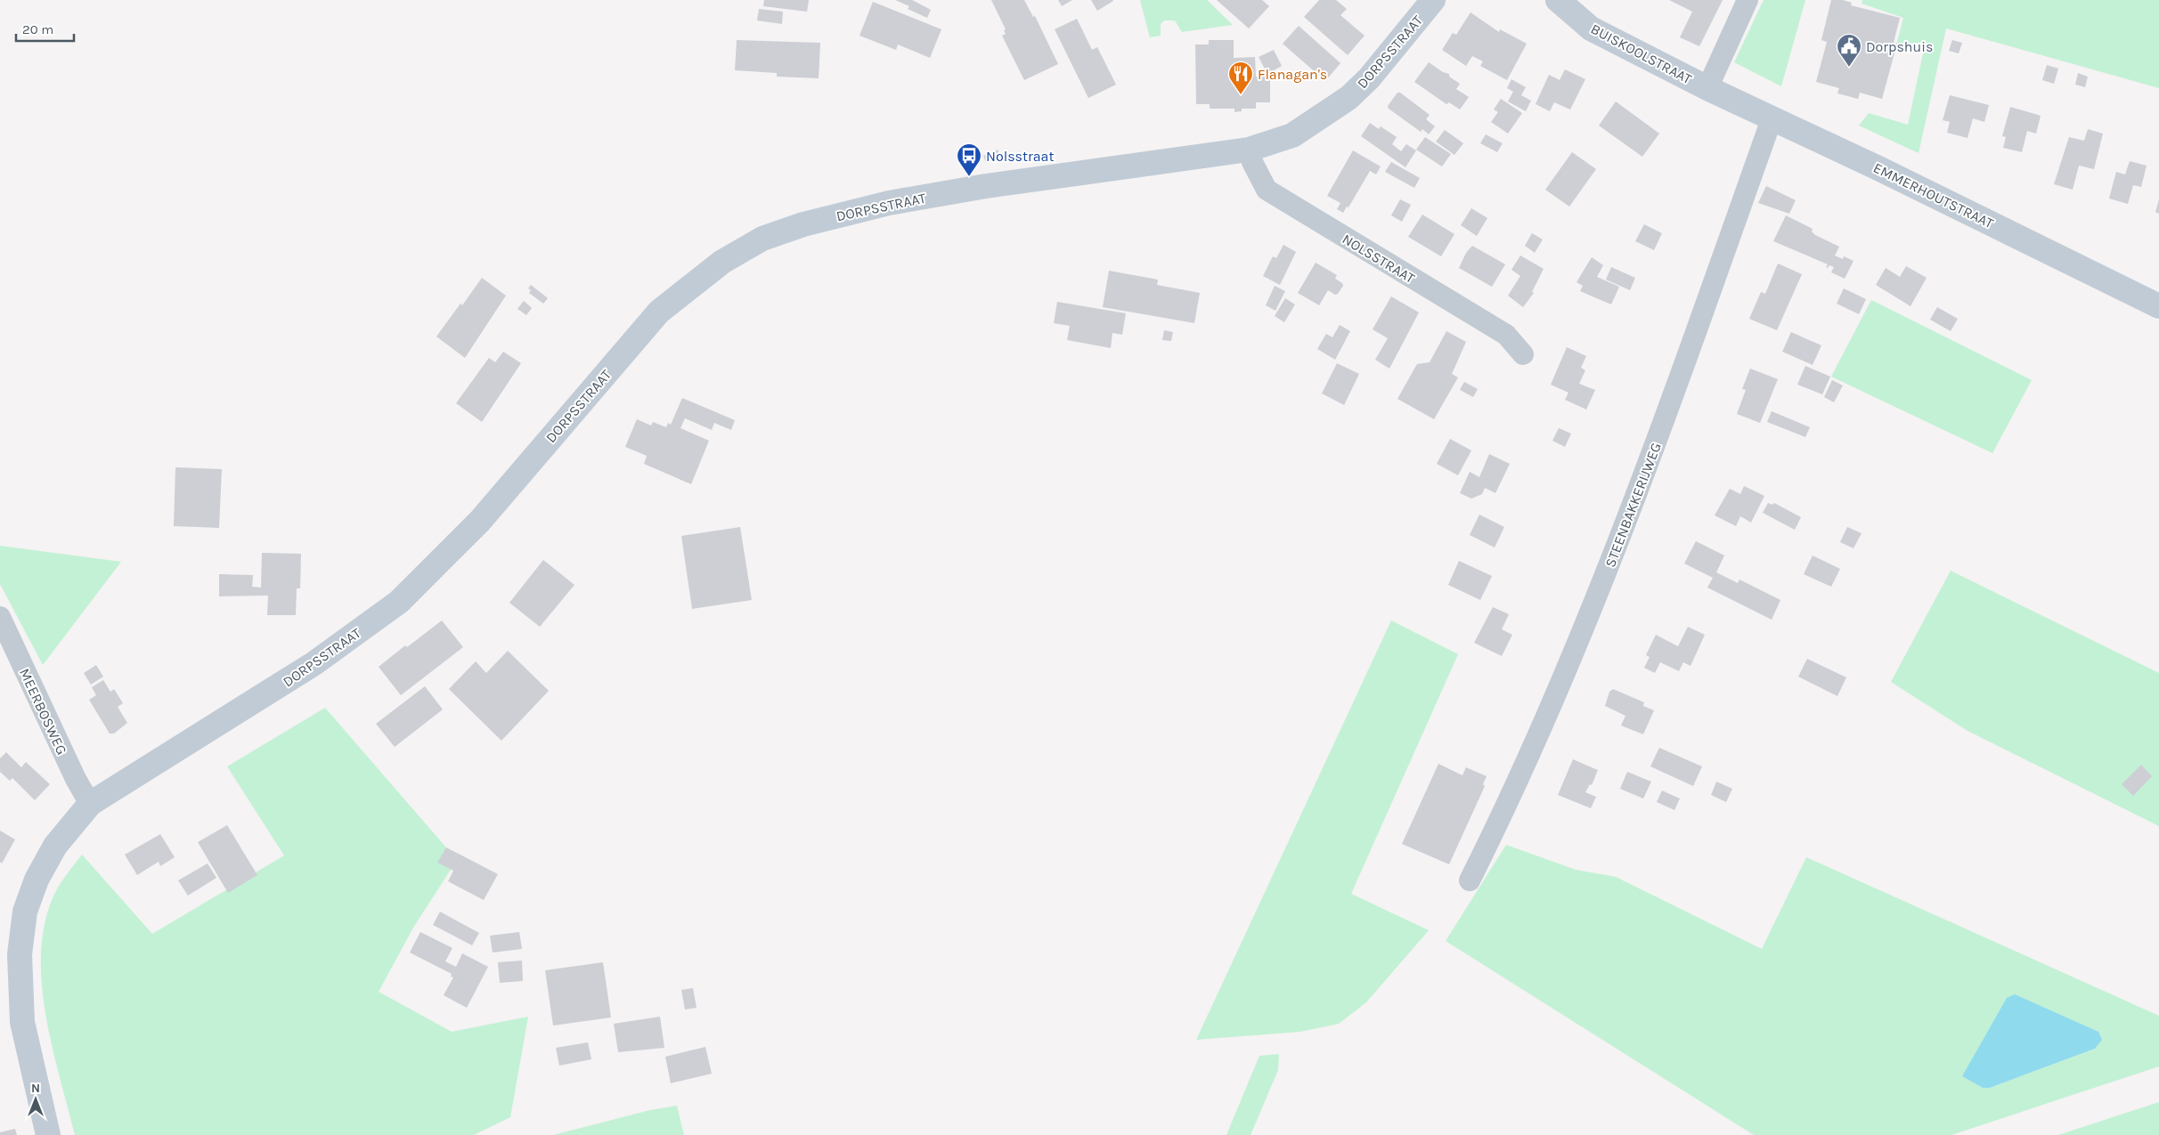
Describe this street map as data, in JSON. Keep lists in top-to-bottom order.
{
  "streets": {
    "main road": ["DORPSSTRAAT", "BUISKOOLSTRAAT", "EMMERHOUTSTRAAT"],
    "street": ["NOLSSTRAAT", "STEENBAKKERIJWEG", "MEERBOSWEG"]
  },
  "crossings": [
    ["DORPSSTRAAT", "NOLSSTRAAT"],
    ["DORPSSTRAAT", "MEERBOSWEG"],
    ["BUISKOOLSTRAAT", "EMMERHOUTSTRAAT"],
    ["EMMERHOUTSTRAAT", "STEENBAKKERIJWEG"]
  ],
  "places": {
    "public building": ["Dorpshuis"],
    "restaurant": ["Flanagan's"],
    "bus stop": ["Nolsstraat"]
  },
  "scale_bar": "20 m",
  "north": "top"
}
